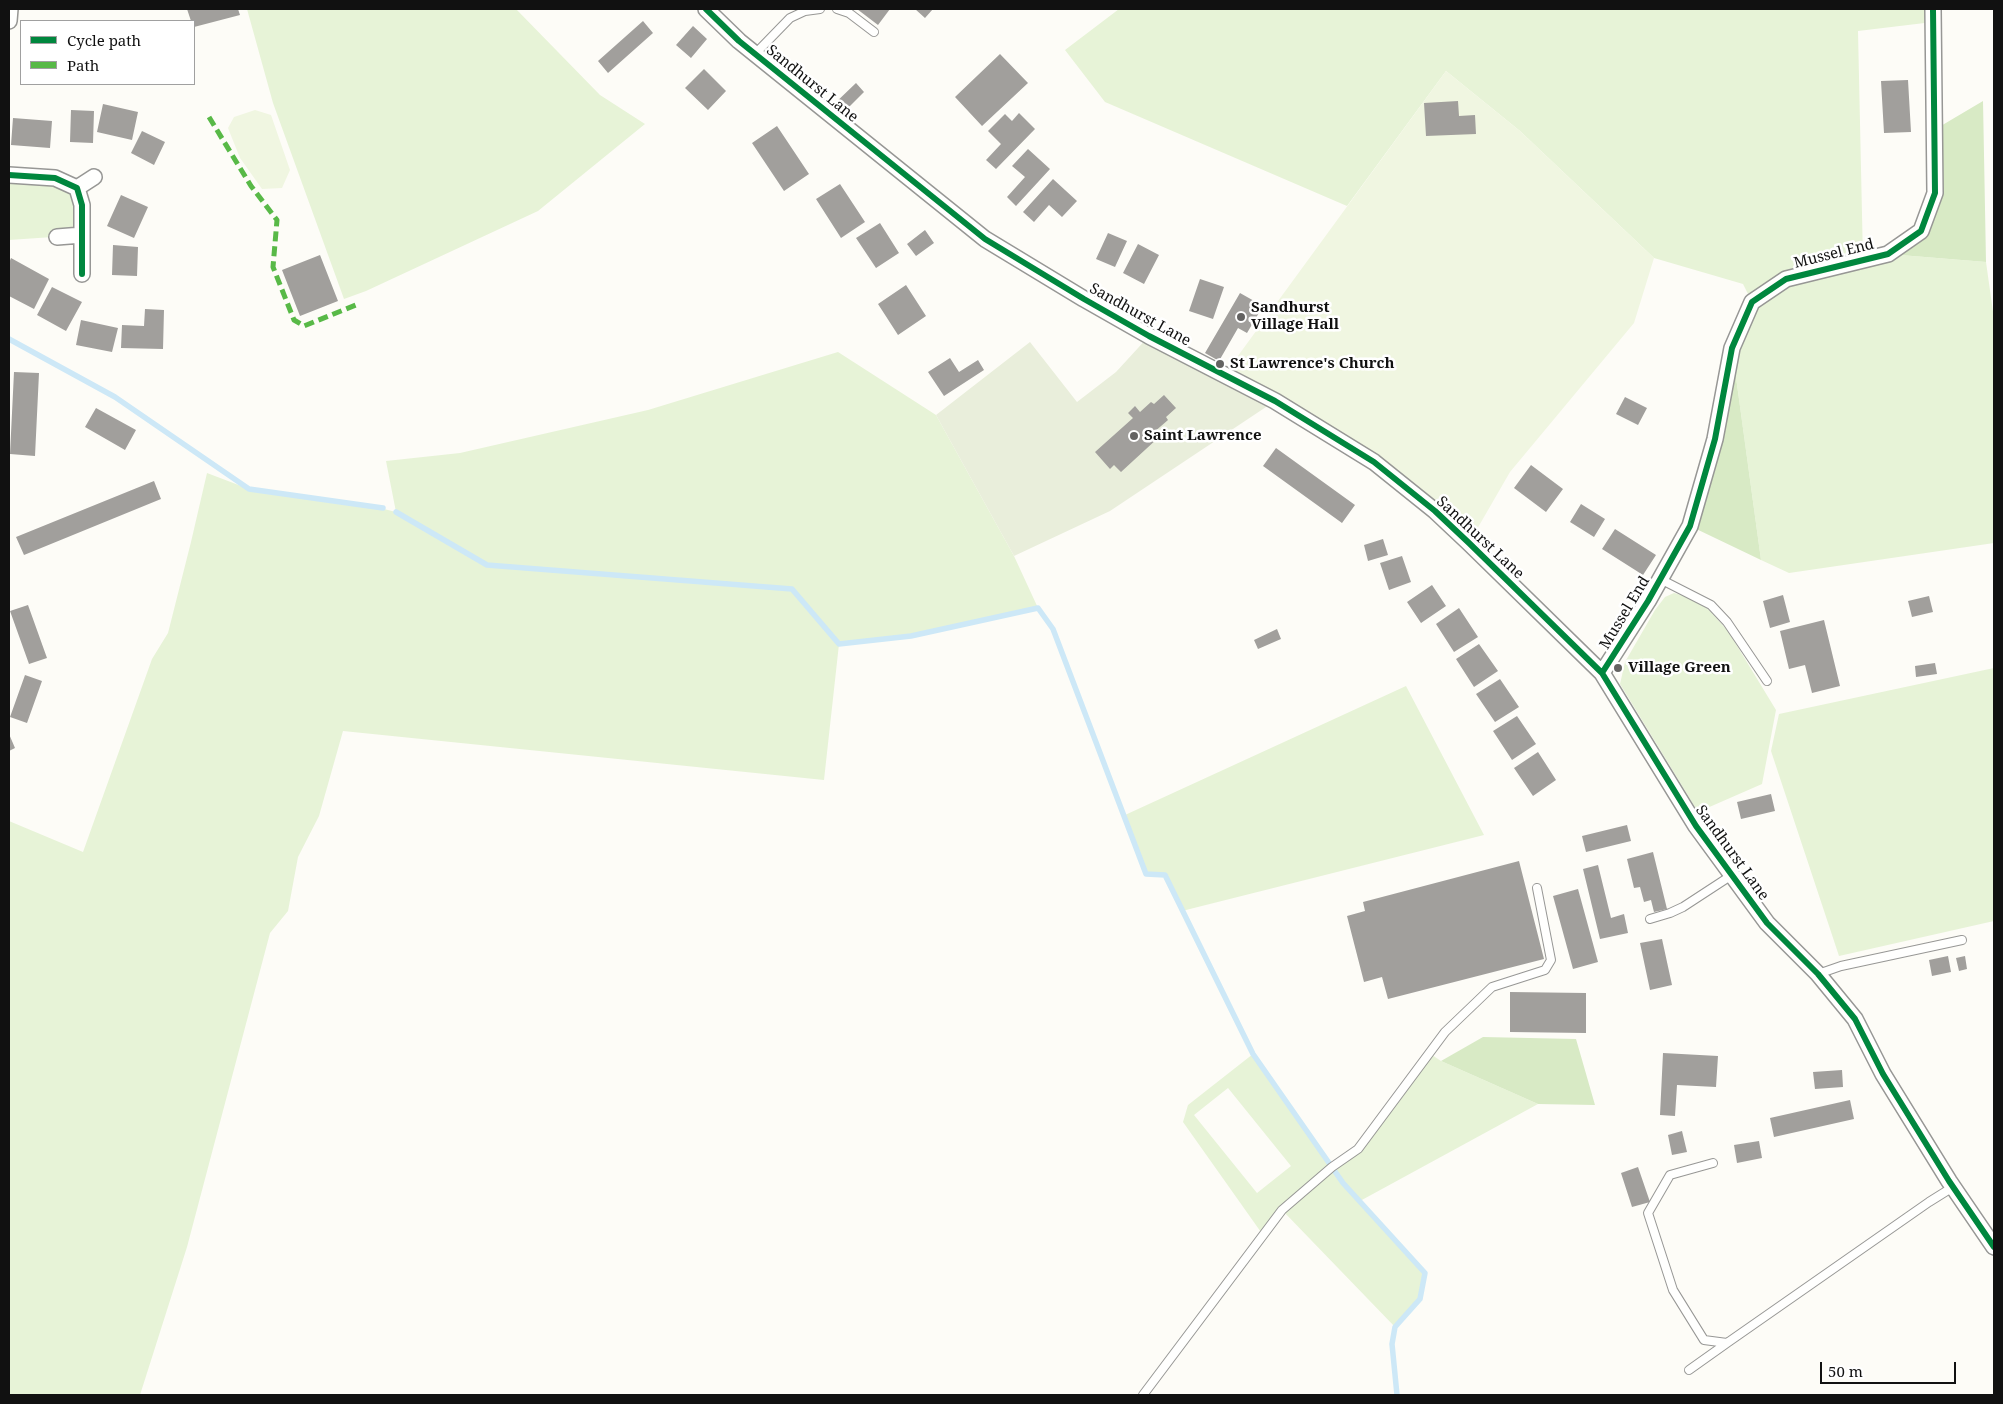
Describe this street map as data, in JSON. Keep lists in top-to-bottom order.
{
  "streets": {
    "street": ["Sandhurst Lane", "Mussel End"]
  },
  "crossings": [
    ["Sandhurst Lane", "Mussel End"]
  ],
  "places": [
    "Sandhurst Village Hall",
    "St Lawrence's Church",
    "Saint Lawrence",
    "Village Green"
  ],
  "legend": ["Cycle path", "Path"],
  "scale_bar": "50 m"
}
